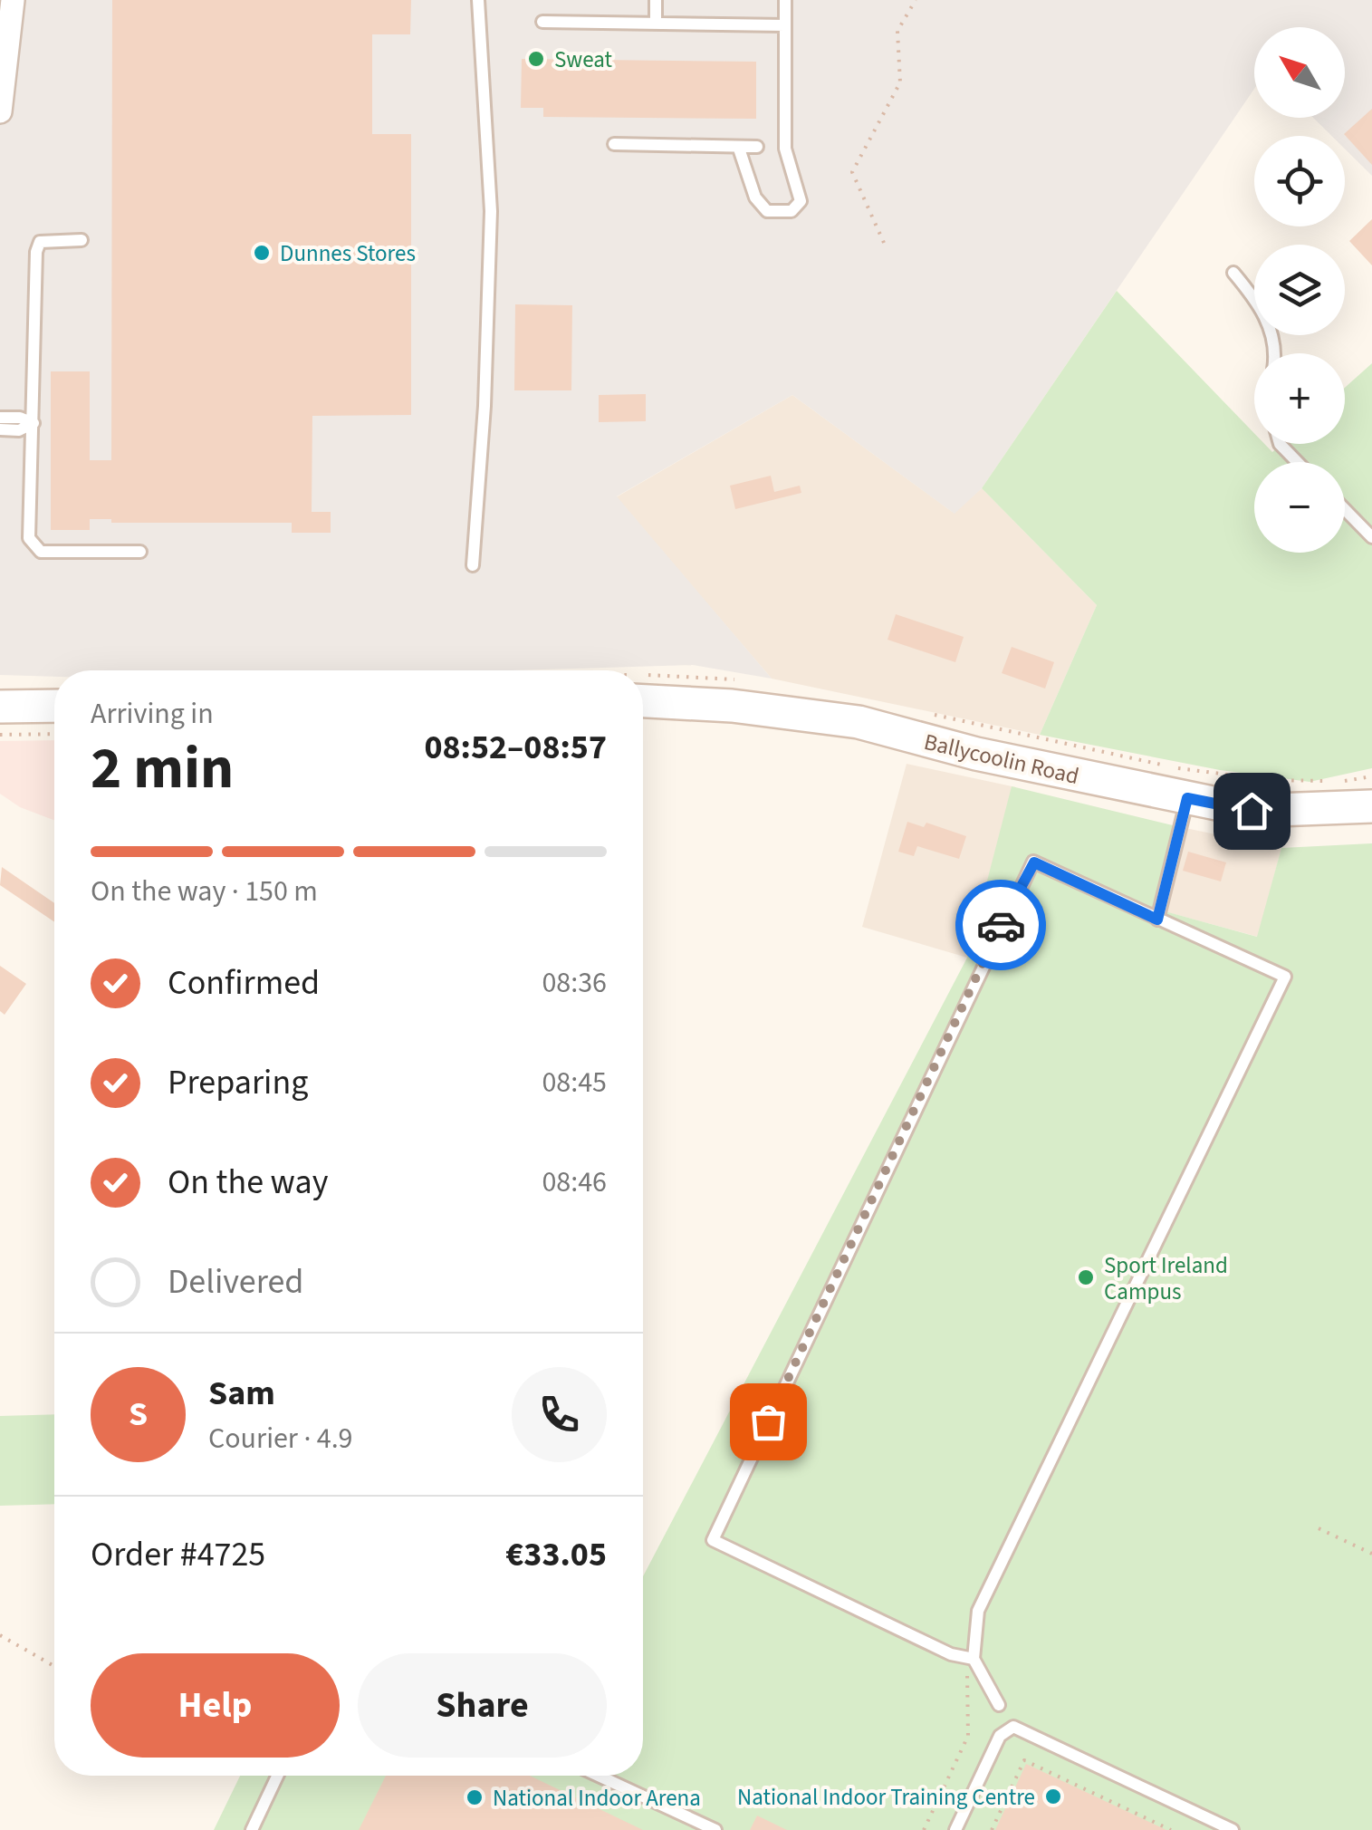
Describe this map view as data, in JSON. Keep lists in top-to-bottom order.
{
  "streets": {
    "street": ["Ballycoolin Road"]
  },
  "places": [
    "Sweat",
    "Dunnes Stores",
    "Sport Ireland Campus",
    "National Indoor Training Centre",
    "National Indoor Arena"
  ],
  "north": "top left",
  "page": {
    "map_buttons": ["+", "−"],
    "heading": ["2 min", "Arriving in", "08:52–08:57"],
    "panel": [
      "Sam",
      "Courier · 4.9",
      "Order #4725",
      "€33.05"
    ],
    "bar": "On the way · 150 m",
    "list": [
      ["Confirmed", "08:36"],
      ["Preparing", "08:45"],
      ["On the way", "08:46"],
      "Delivered"
    ],
    "round": "S",
    "buttons": ["Help", "Share"]
  }
}
